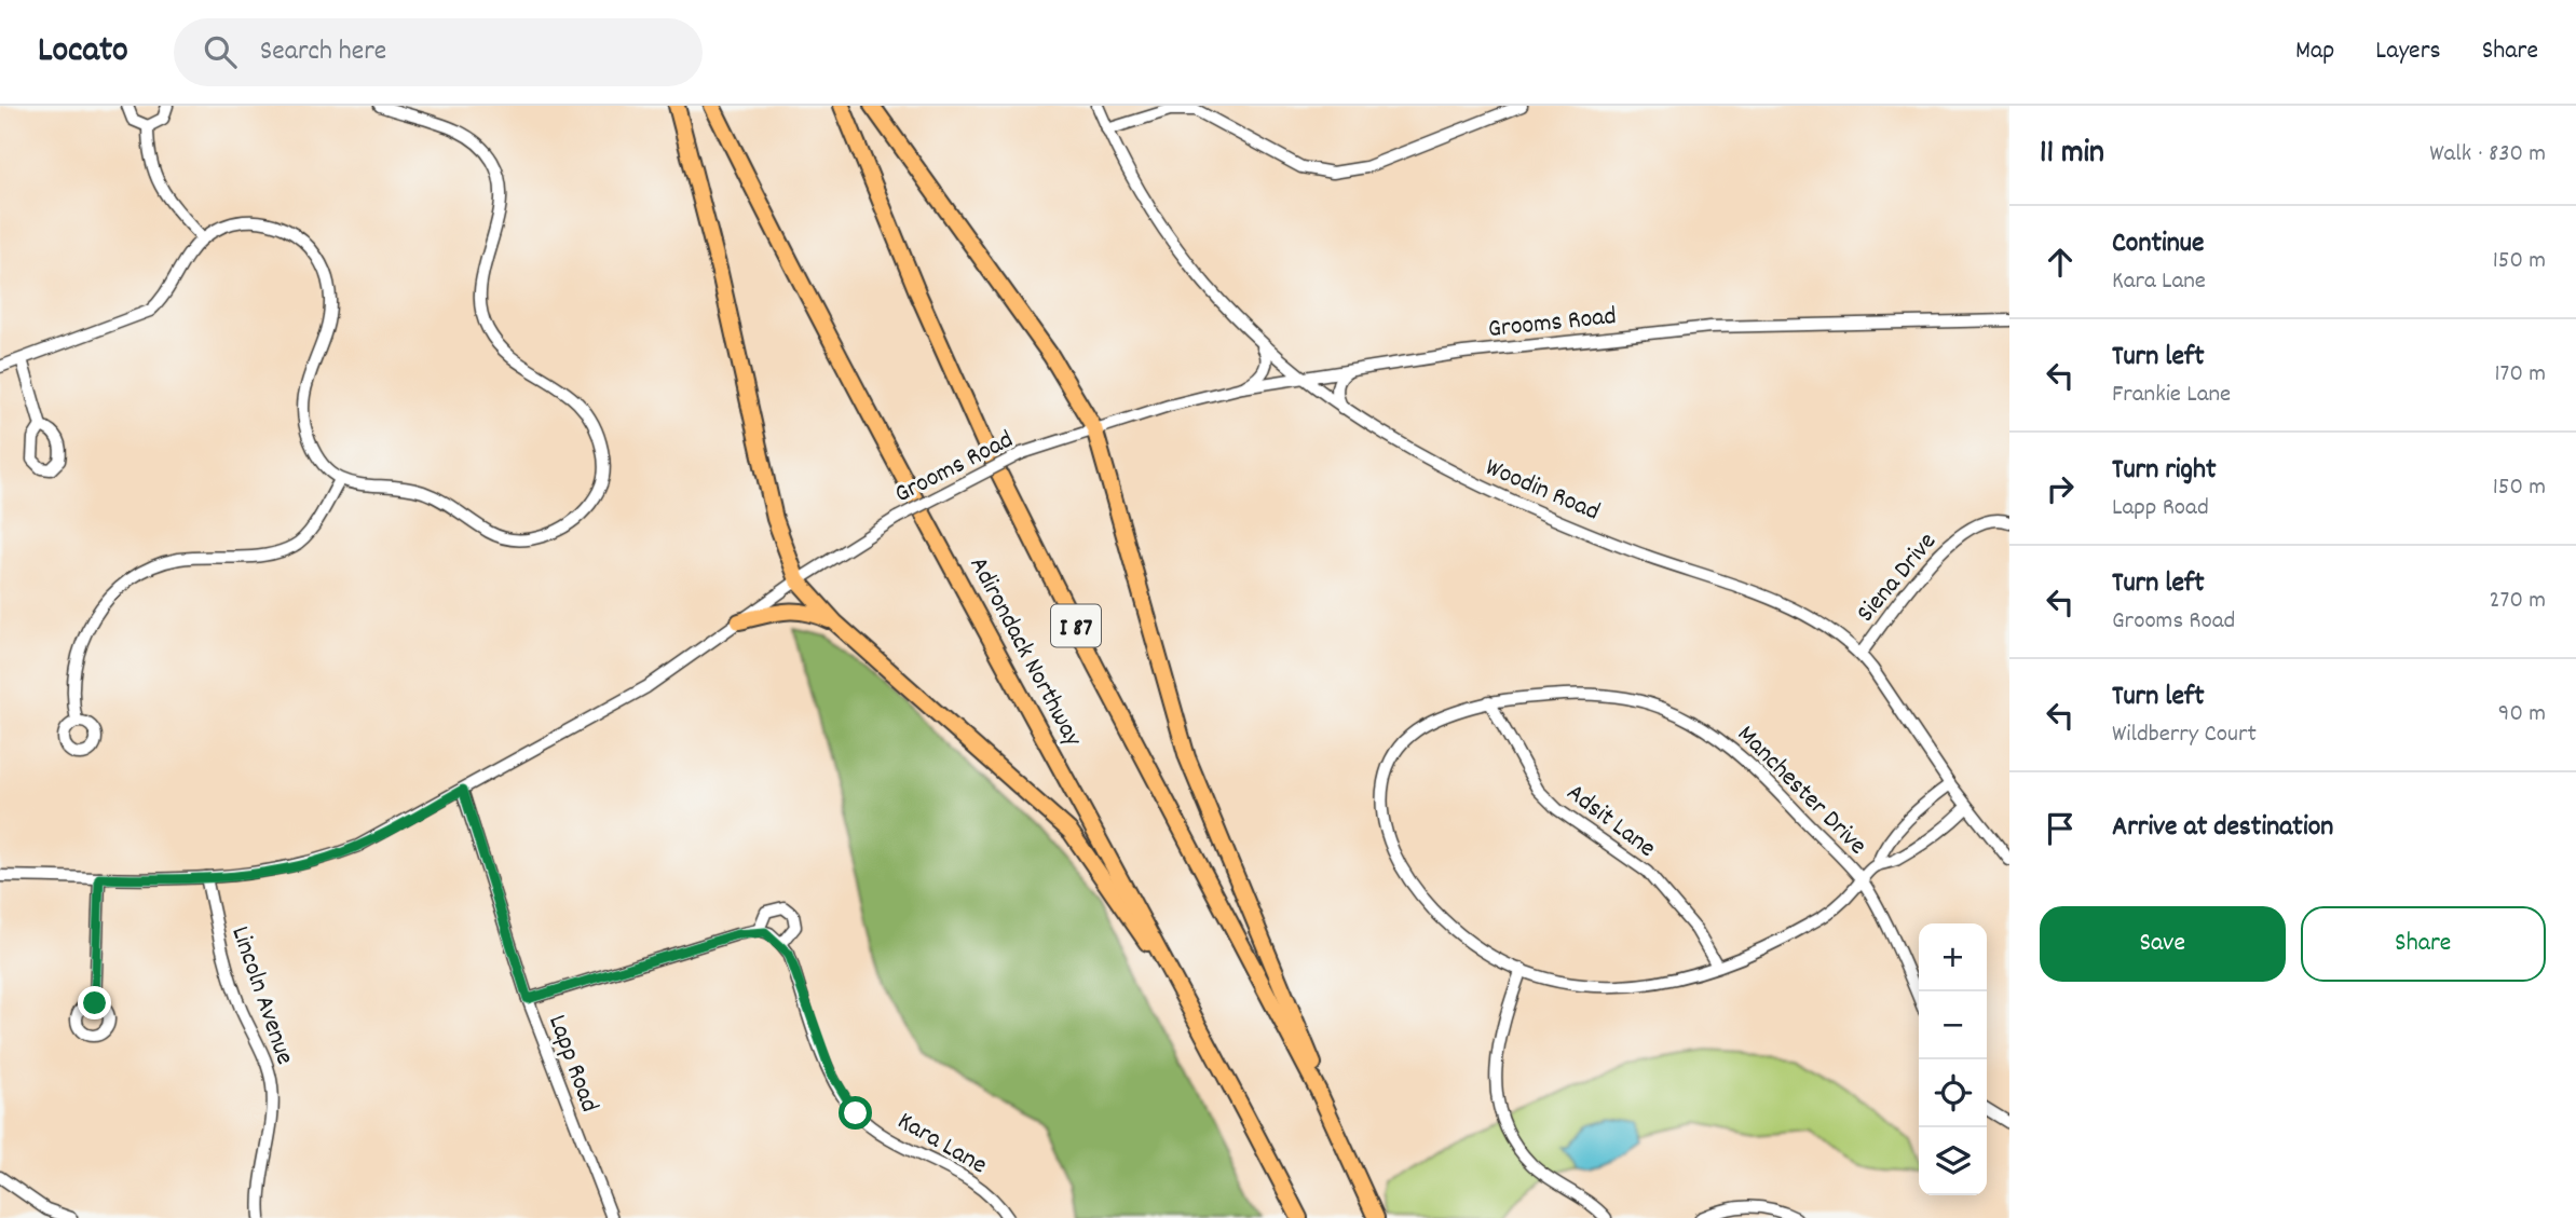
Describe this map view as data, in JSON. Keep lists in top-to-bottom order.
{
  "streets": {
    "highway": ["I 87", "Adirondack Northway"],
    "street": [
      "Grooms Road",
      "Woodin Road",
      "Siena Drive",
      "Manchester Drive",
      "Adsit Lane",
      "Lincoln Avenue",
      "Lapp Road",
      "Kara Lane"
    ]
  },
  "crossings": [
    ["Grooms Road", "Woodin Road"],
    ["Grooms Road", "Lincoln Avenue"],
    ["Grooms Road", "Lapp Road"],
    ["Woodin Road", "Siena Drive"],
    ["Woodin Road", "Manchester Drive"],
    ["Manchester Drive", "Adsit Lane"]
  ],
  "page": {
    "header": "Locato",
    "search": "Search here",
    "nav": ["Map", "Layers", "Share"],
    "heading": ["11 min", "Walk · 830 m"],
    "list": [
      ["Continue", "Kara Lane", "150 m"],
      ["Turn left", "Frankie Lane", "170 m"],
      ["Turn right", "Lapp Road", "150 m"],
      ["Turn left", "Grooms Road", "270 m"],
      ["Turn left", "Wildberry Court", "90 m"],
      "Arrive at destination"
    ],
    "buttons": ["Save", "Share"],
    "map_buttons": ["+", "−"]
  }
}
